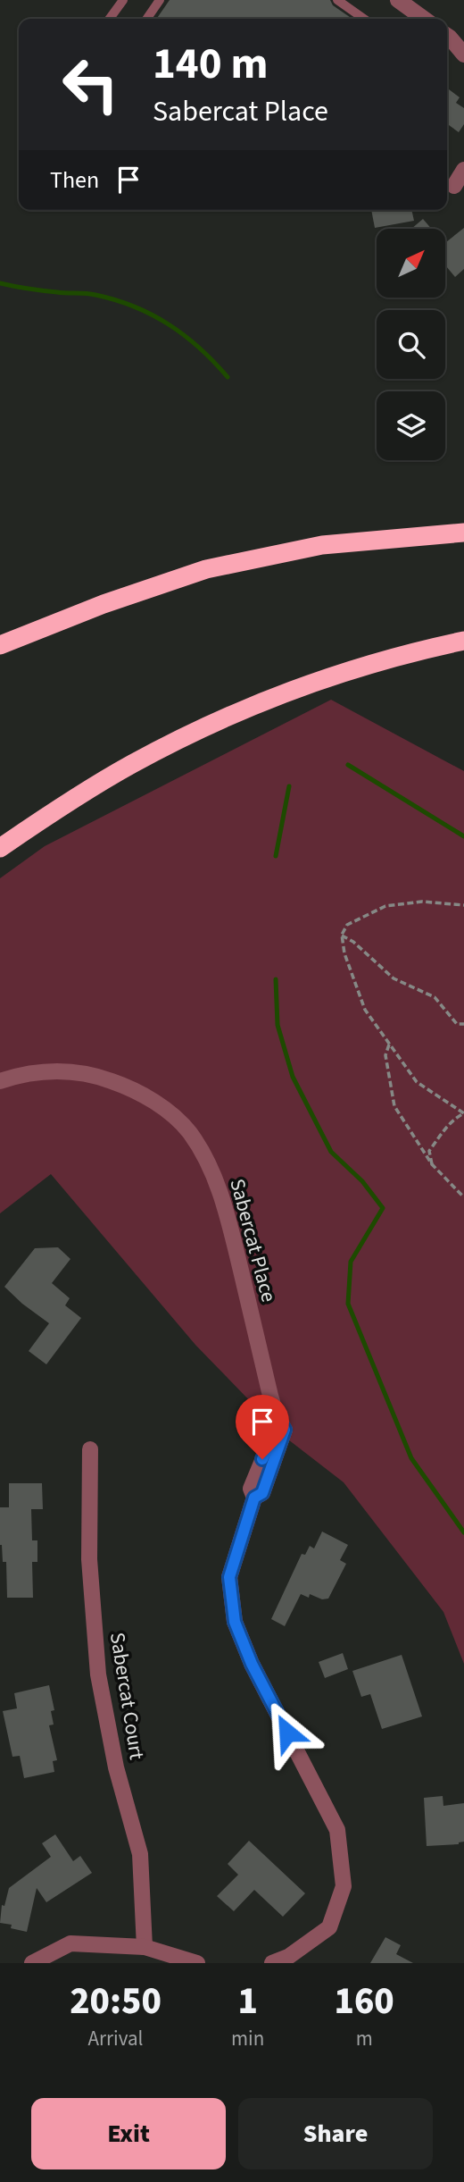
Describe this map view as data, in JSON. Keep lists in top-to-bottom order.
{
  "streets": {
    "street": ["Sabercat Place", "Sabercat Court"]
  },
  "north": "top right",
  "page": {
    "turn": ["140 m", "Sabercat Place"],
    "then": "Then",
    "eta": [
      "20:50",
      "Arrival",
      "1",
      "min",
      "160",
      "m"
    ],
    "buttons": ["Exit", "Share"]
  }
}
